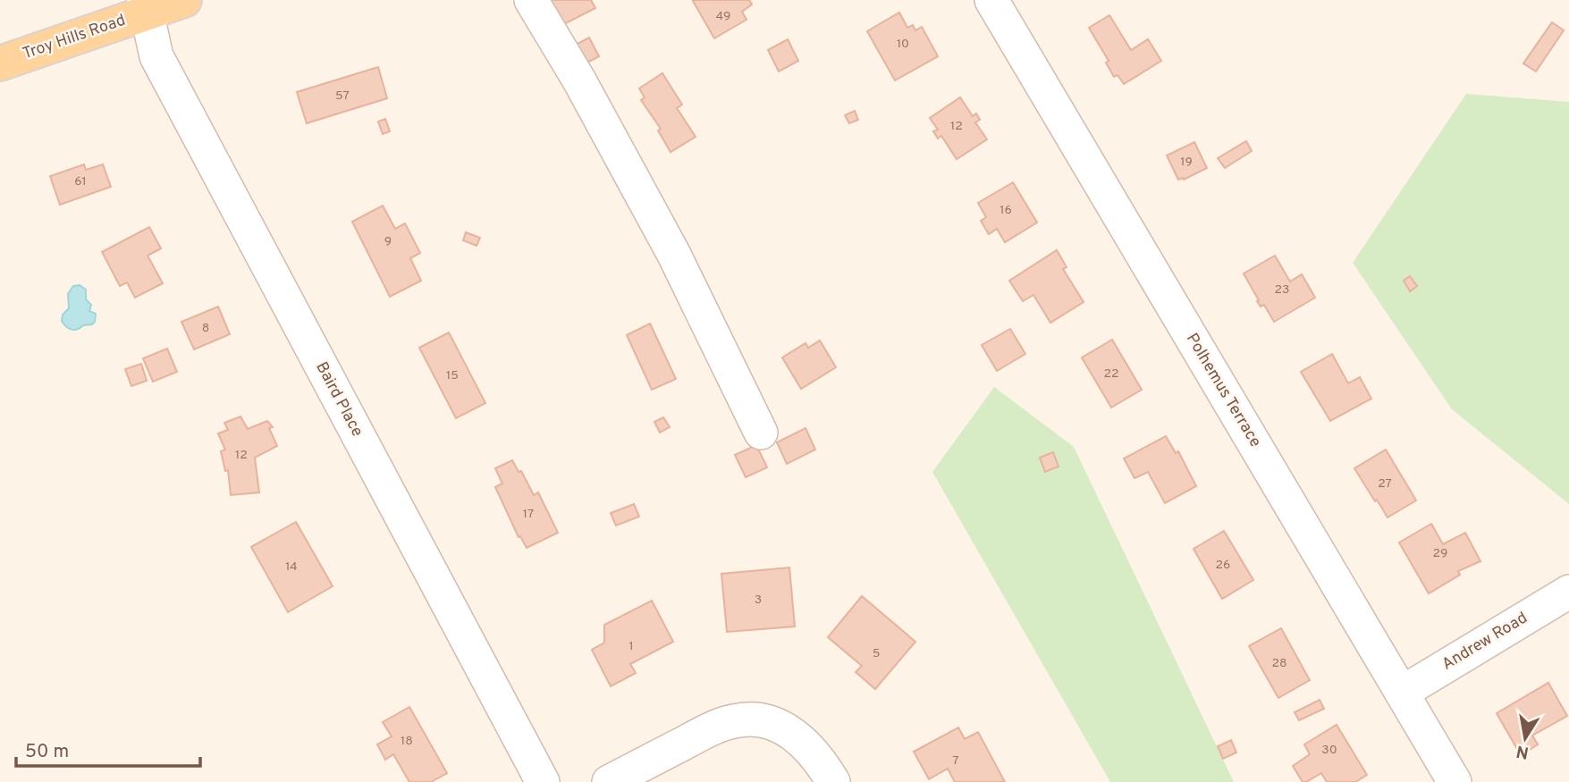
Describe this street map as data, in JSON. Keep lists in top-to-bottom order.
{
  "streets": {
    "main road": ["Troy Hills Road"],
    "street": ["Polhemus Terrace", "Baird Place", "Andrew Road"]
  },
  "crossings": [
    ["Troy Hills Road", "Baird Place"],
    ["Polhemus Terrace", "Andrew Road"]
  ],
  "house_numbers": [
    "49",
    "10",
    "57",
    "12",
    "19",
    "61",
    "16",
    "9",
    "23",
    "8",
    "22",
    "15",
    "12",
    "27",
    "17",
    "29",
    "26",
    "14",
    "3",
    "1",
    "5",
    "28",
    "18",
    "30",
    "7"
  ],
  "scale_bar": "50 m",
  "north": "bottom"
}
